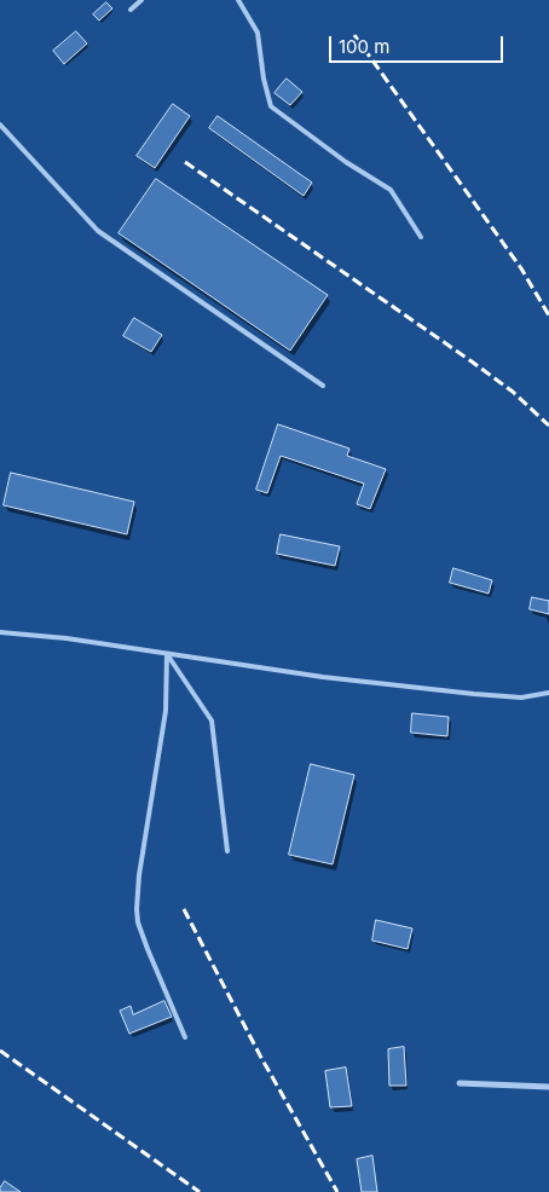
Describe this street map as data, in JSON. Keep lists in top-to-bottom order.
{
  "scale_bar": "100 m"
}
